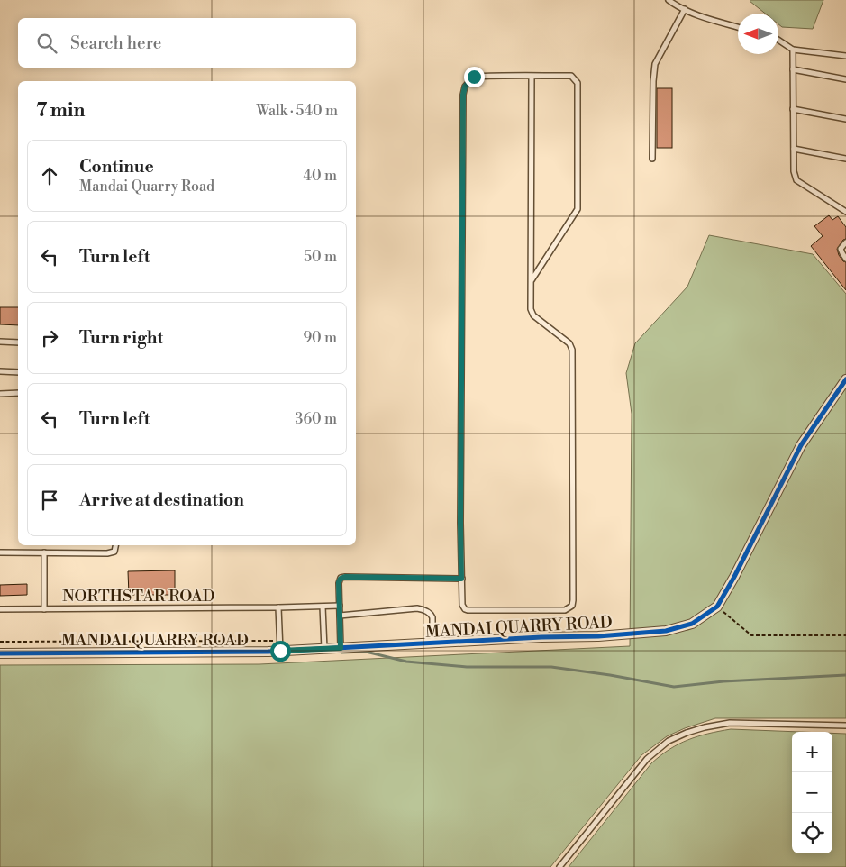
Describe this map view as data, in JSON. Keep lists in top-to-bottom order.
{
  "streets": {
    "street": ["MANDAI QUARRY ROAD"],
    "lane": ["NORTHSTAR ROAD"]
  },
  "north": "left",
  "page": {
    "search": "Search here",
    "heading": ["7 min", "Walk · 540 m"],
    "list": [
      ["Continue", "Mandai Quarry Road", "40 m"],
      ["Turn left", "50 m"],
      ["Turn right", "90 m"],
      ["Turn left", "360 m"],
      "Arrive at destination"
    ],
    "map_buttons": ["+", "−"]
  }
}
